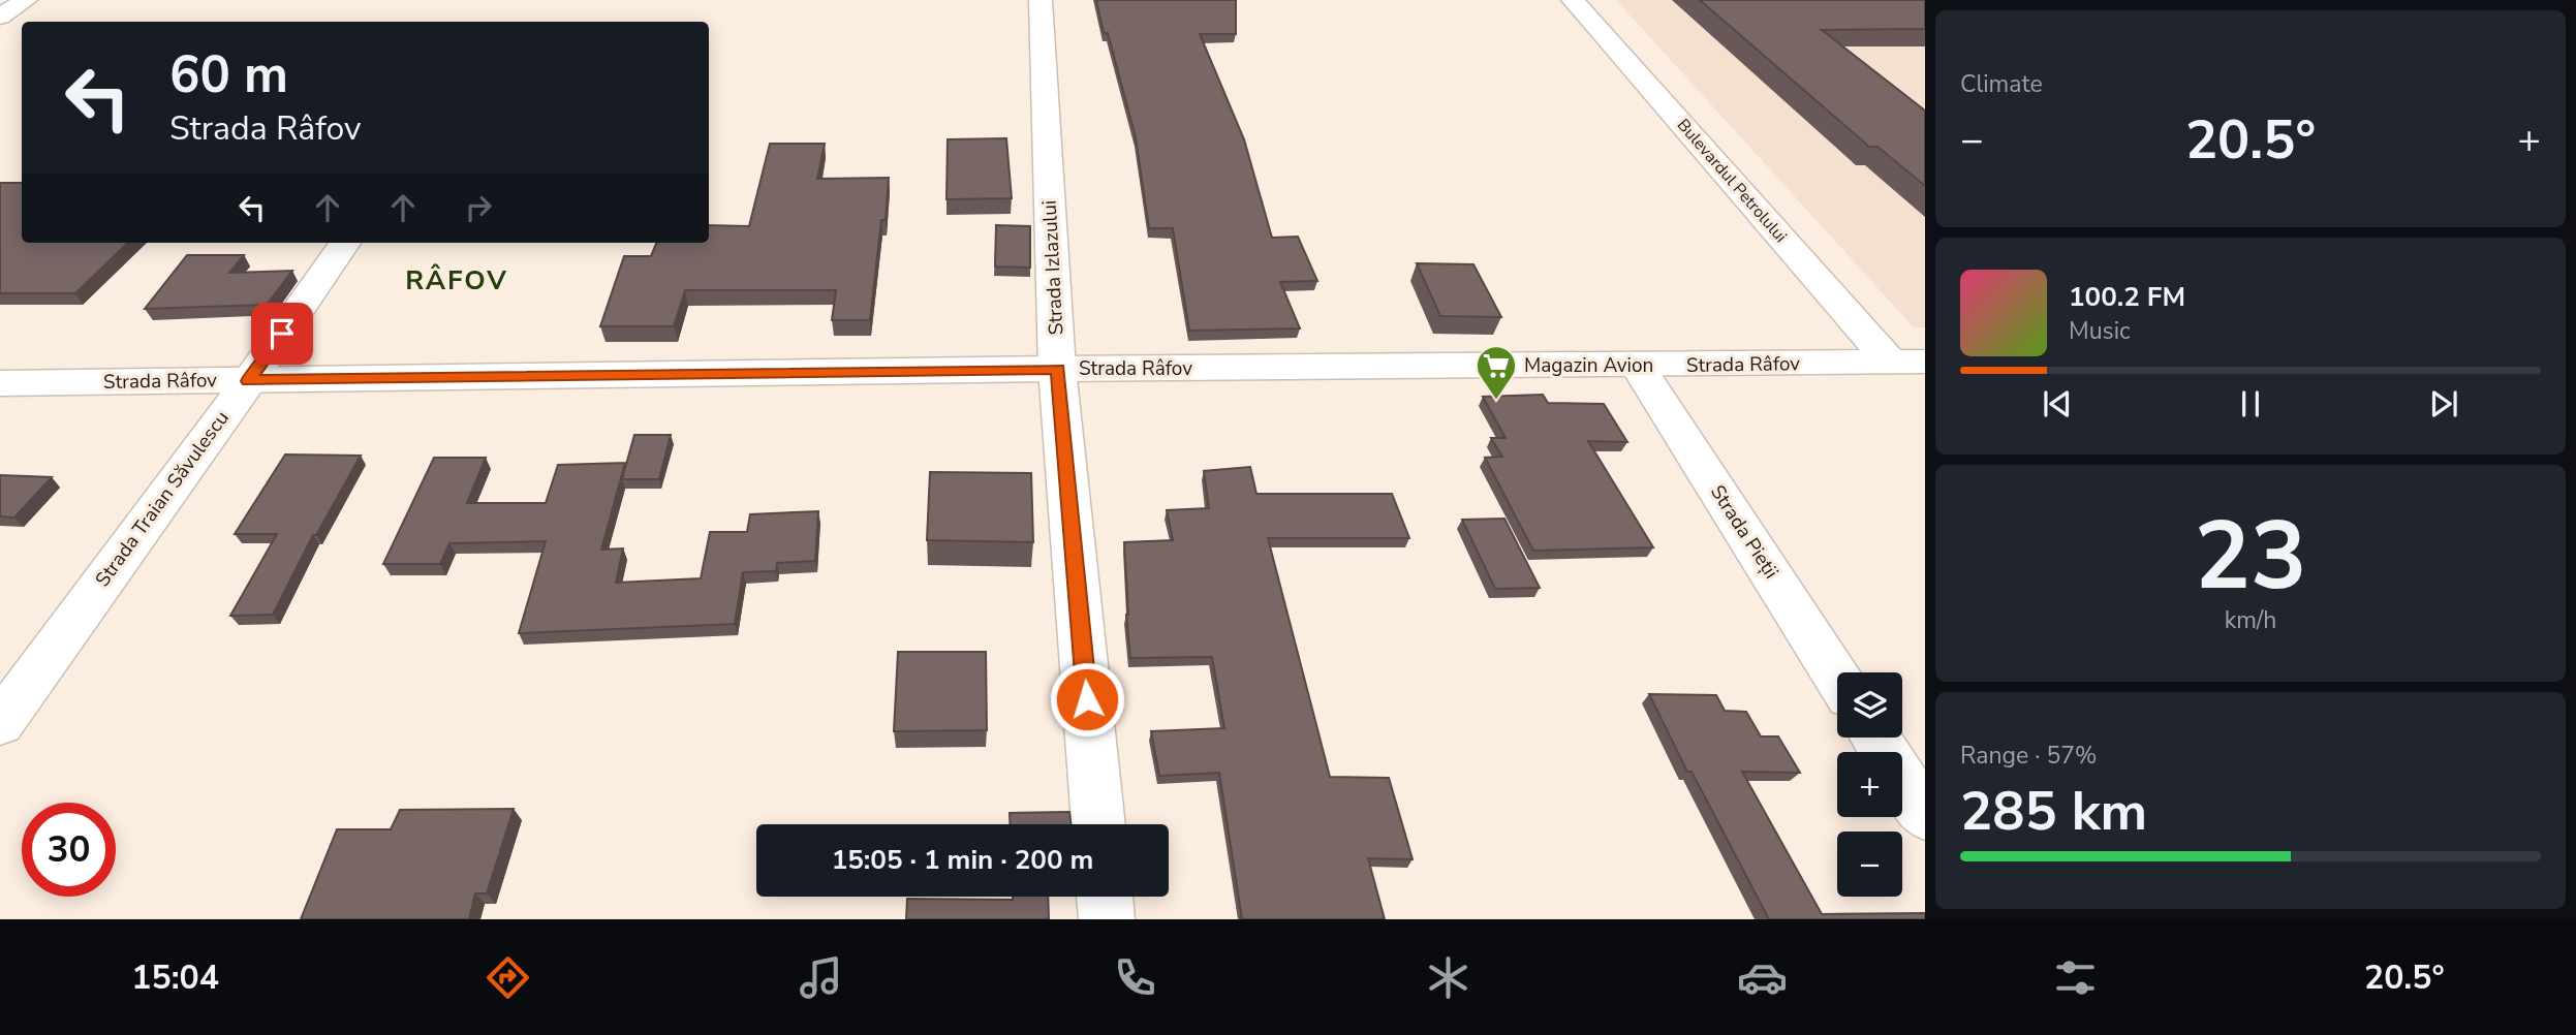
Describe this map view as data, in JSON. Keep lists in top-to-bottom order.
{
  "streets": {
    "street": [
      "Bulevardul Petrolului",
      "Strada Izlazului",
      "Strada Râfov",
      "Strada Traian Săvulescu",
      "Strada Pieții"
    ]
  },
  "crossings": [
    ["Bulevardul Petrolului", "Strada Râfov"],
    ["Strada Izlazului", "Strada Râfov"],
    ["Strada Râfov", "Strada Traian Săvulescu"],
    ["Strada Râfov", "Strada Pieții"]
  ],
  "districts": ["RÂFOV"],
  "places": {
    "supermarket": ["Magazin Avion"]
  },
  "page": {
    "tile": [
      "Climate",
      ["23", "km/h"],
      ["Range · 57%", "285 km"]
    ],
    "turn": ["60 m", "Strada Râfov"],
    "heat": ["−", "20.5°", "+"],
    "song": ["100.2 FM", "Music"],
    "map_buttons": ["+", "−"],
    "limit": "30",
    "trip": "15:05 · 1 min · 200 m",
    "tabs": ["15:04", "20.5°"]
  }
}
